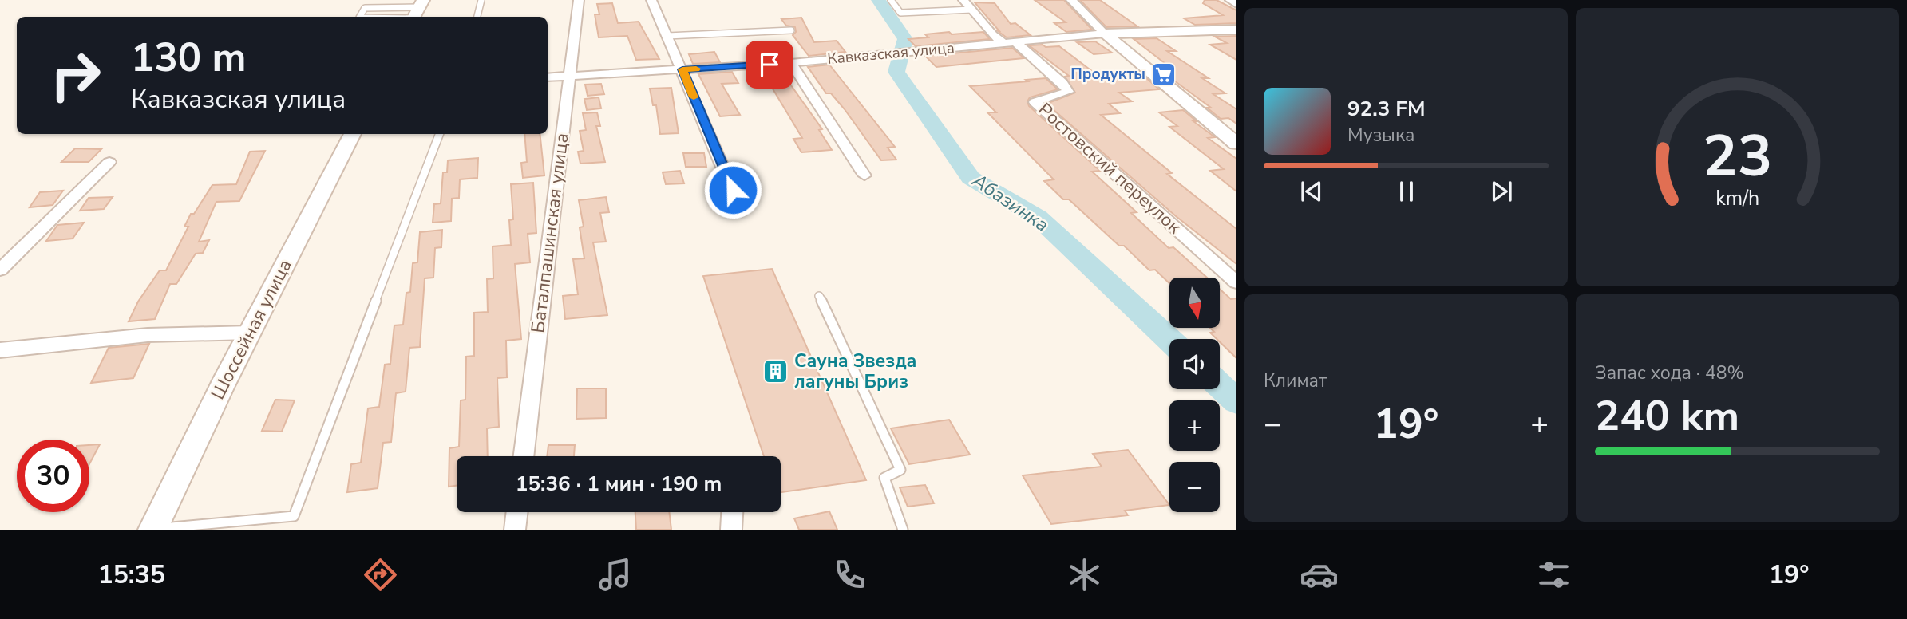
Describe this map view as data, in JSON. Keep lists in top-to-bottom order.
{
  "streets": {
    "main road": ["Кавказская улица", "Шоссейная улица"],
    "street": ["Ростовский переулок", "Баталпашинская улица"]
  },
  "crossings": [
    ["Кавказская улица", "Ростовский переулок"],
    ["Кавказская улица", "Баталпашинская улица"]
  ],
  "water": ["Абазинка"],
  "places": {
    "supermarket": ["Продукты"],
    "building": ["Сауна Звезда лагуны Бриз"]
  },
  "north": "bottom",
  "page": {
    "turn": ["130 m", "Кавказская улица"],
    "song": ["92.3 FM", "Музыка"],
    "map_buttons": ["+", "−"],
    "tile": [
      "Климат",
      ["Запас хода · 48%", "240 km"]
    ],
    "heat": ["−", "19°", "+"],
    "limit": "30",
    "trip": "15:36 · 1 мин · 190 m",
    "tabs": ["15:35", "19°"],
    "gauge": ["23", "km/h"]
  }
}
